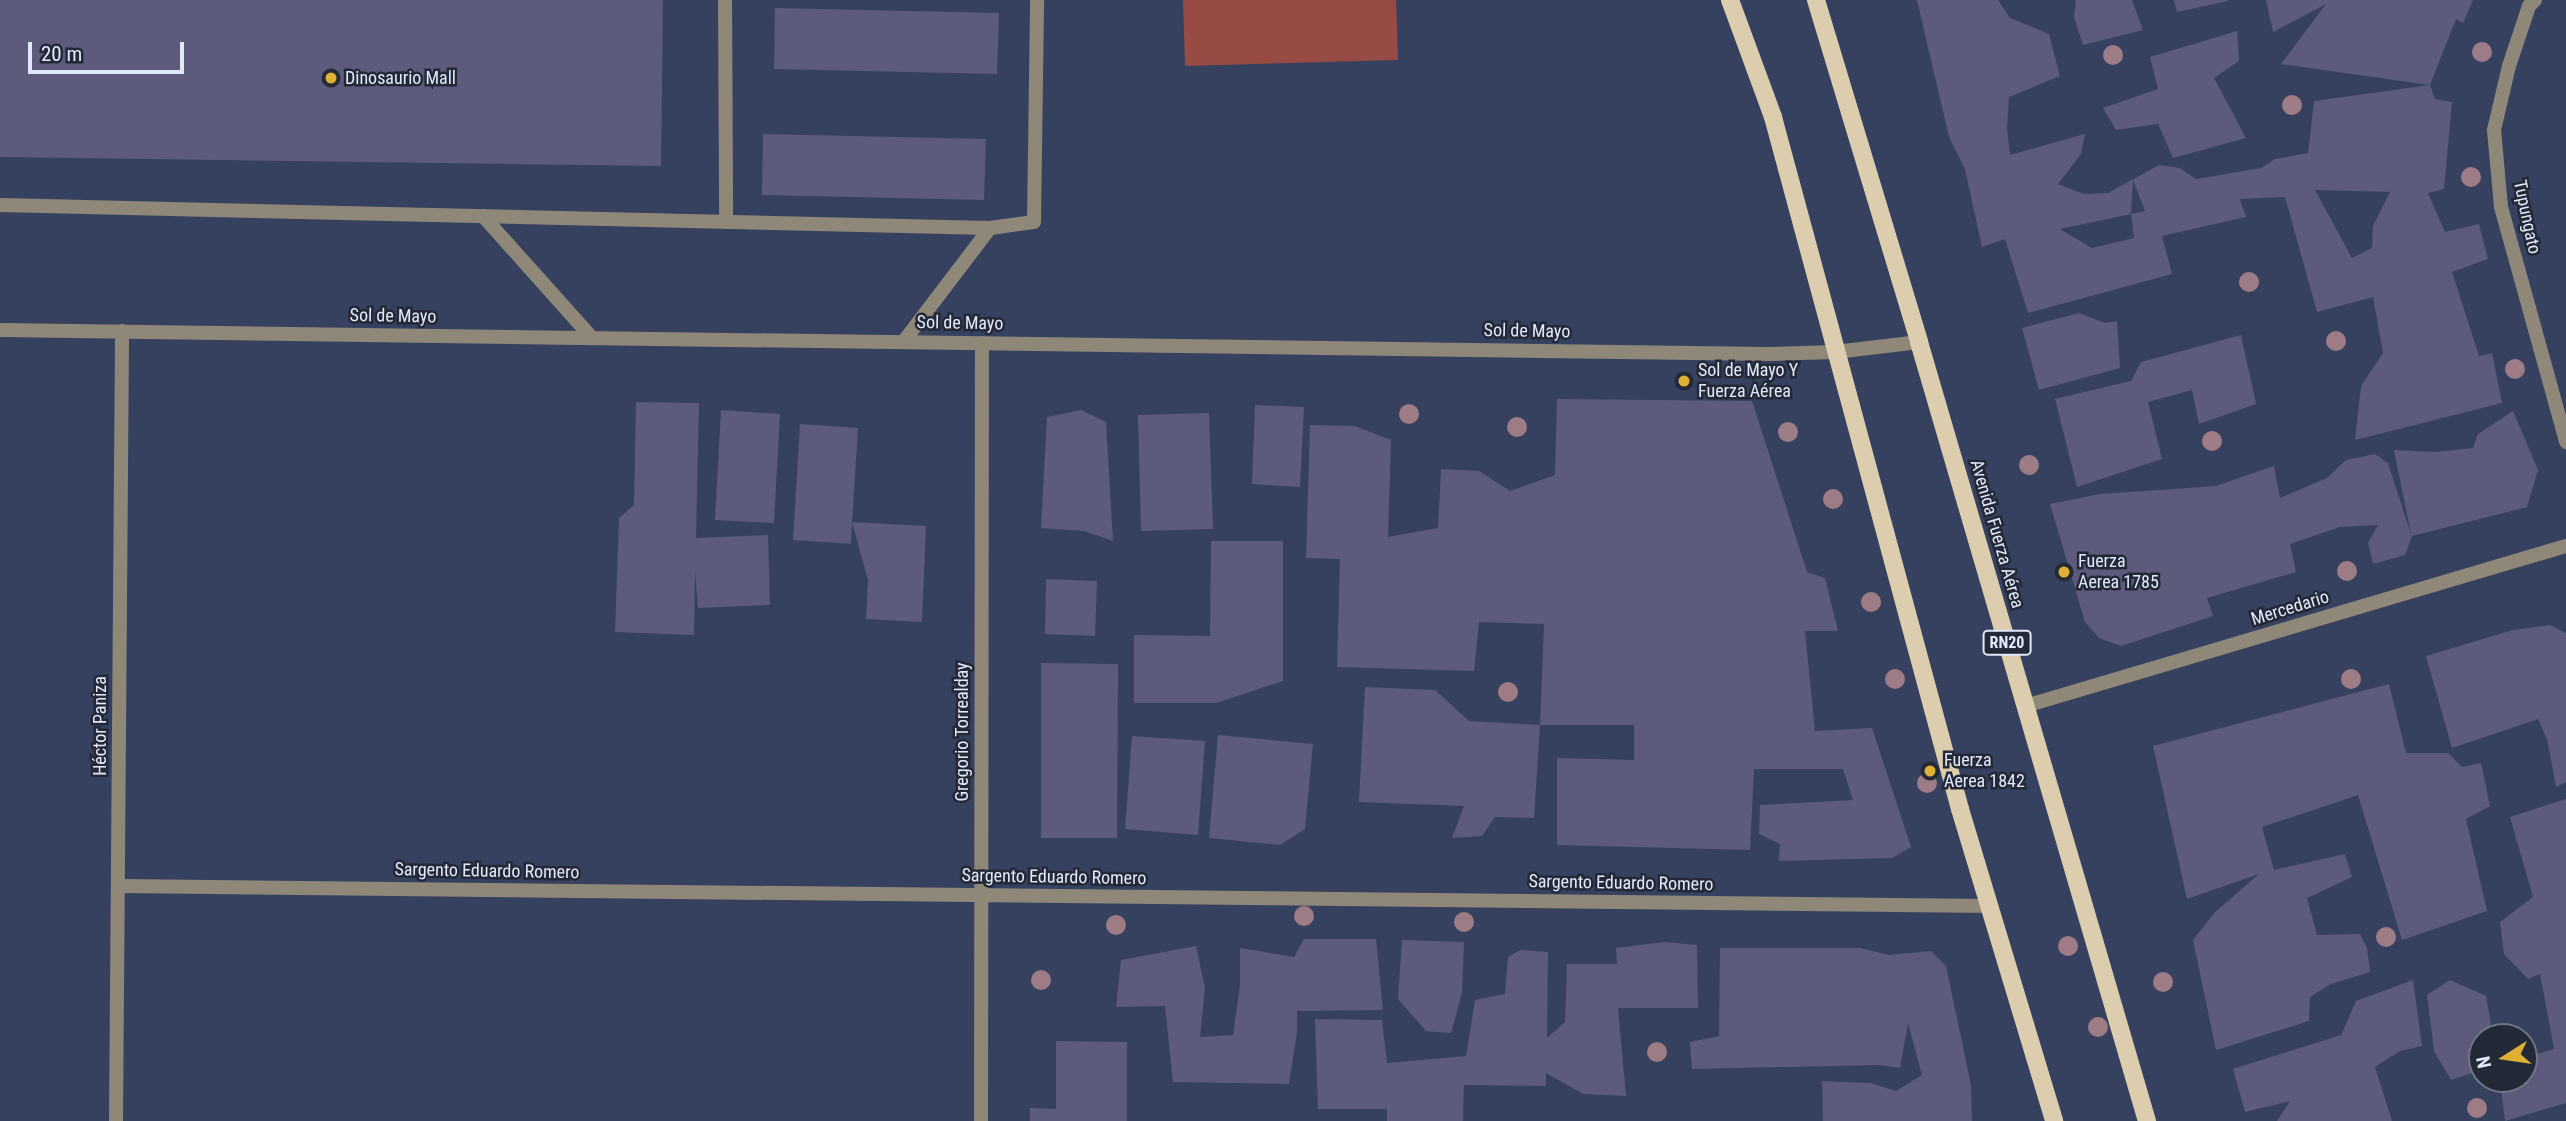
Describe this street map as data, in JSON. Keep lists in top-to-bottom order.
{
  "streets": {
    "main road": ["Avenida Fuerza Aérea", "RN20"],
    "street": [
      "Tupungato",
      "Sol de Mayo",
      "Mercedario",
      "Héctor Paniza",
      "Gregorio Torrealday",
      "Sargento Eduardo Romero"
    ]
  },
  "crossings": [
    ["Sol de Mayo", "Avenida Fuerza Aérea"],
    ["Sol de Mayo", "Héctor Paniza"],
    ["Sol de Mayo", "Gregorio Torrealday"],
    ["Avenida Fuerza Aérea", "Mercedario"],
    ["Héctor Paniza", "Sargento Eduardo Romero"],
    ["Gregorio Torrealday", "Sargento Eduardo Romero"]
  ],
  "places": [
    "Dinosaurio Mall",
    "Sol de Mayo Y Fuerza Aérea",
    "Fuerza Aerea 1785",
    "Fuerza Aerea 1842"
  ],
  "scale_bar": "20 m",
  "north": "left"
}
